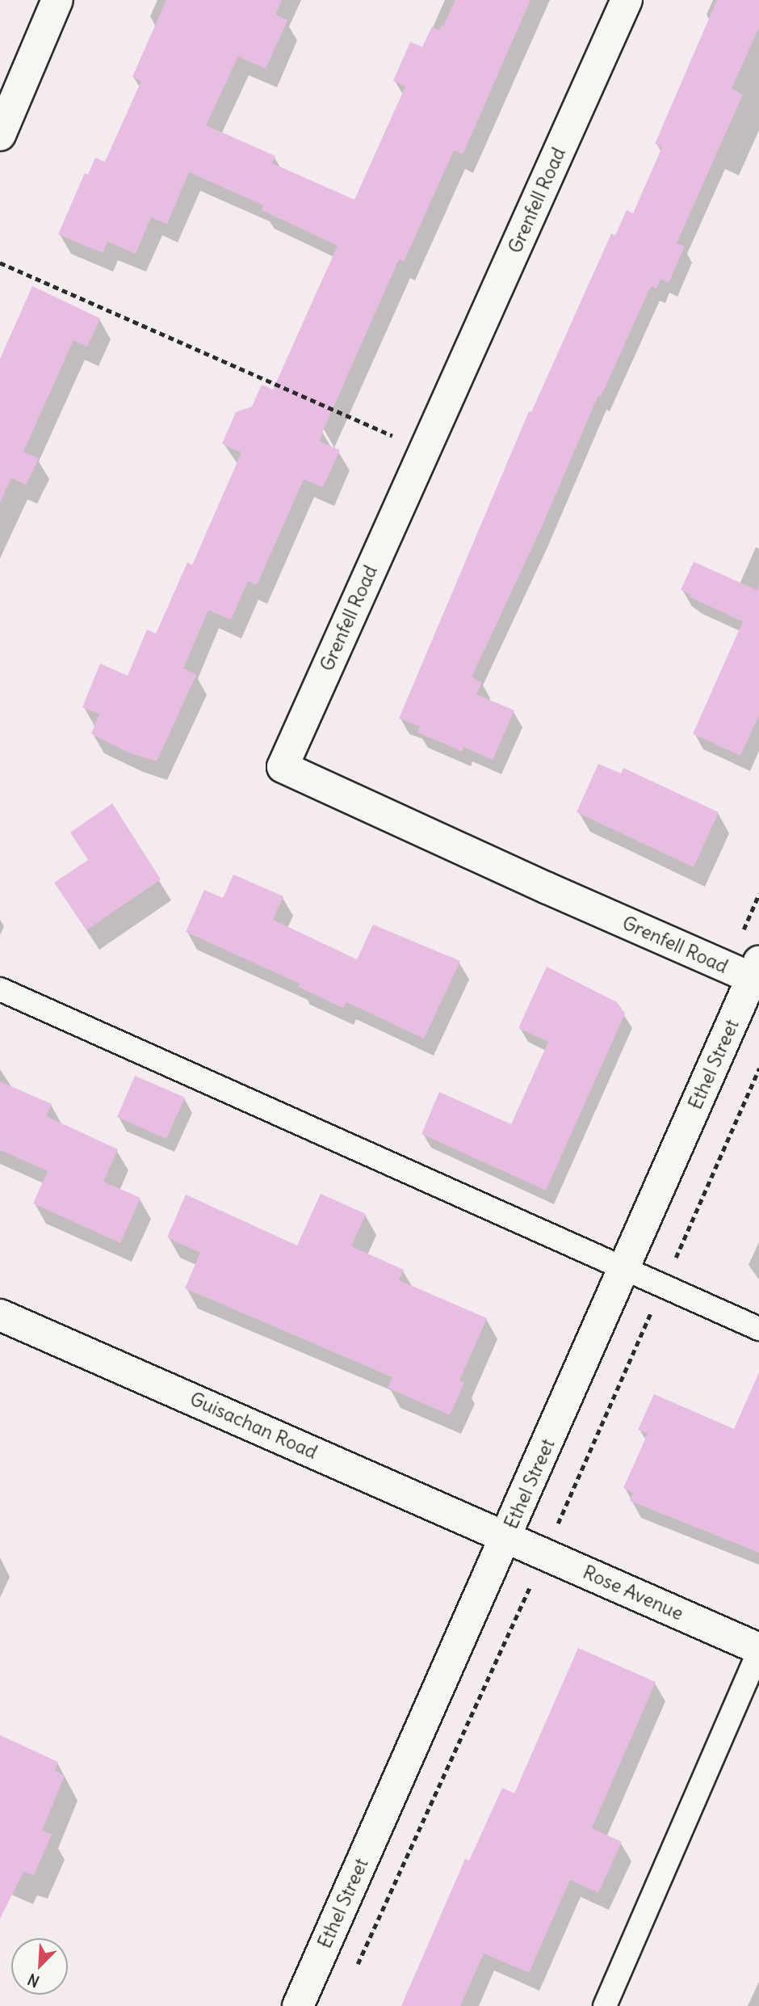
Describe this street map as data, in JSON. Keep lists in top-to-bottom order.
{
  "streets": {
    "street": [
      "Grenfell Road",
      "Ethel Street",
      "Guisachan Road",
      "Rose Avenue"
    ]
  },
  "crossings": [
    ["Grenfell Road", "Ethel Street"],
    ["Ethel Street", "Guisachan Road"],
    ["Ethel Street", "Rose Avenue"],
    ["Guisachan Road", "Rose Avenue"]
  ],
  "north": "bottom left"
}
